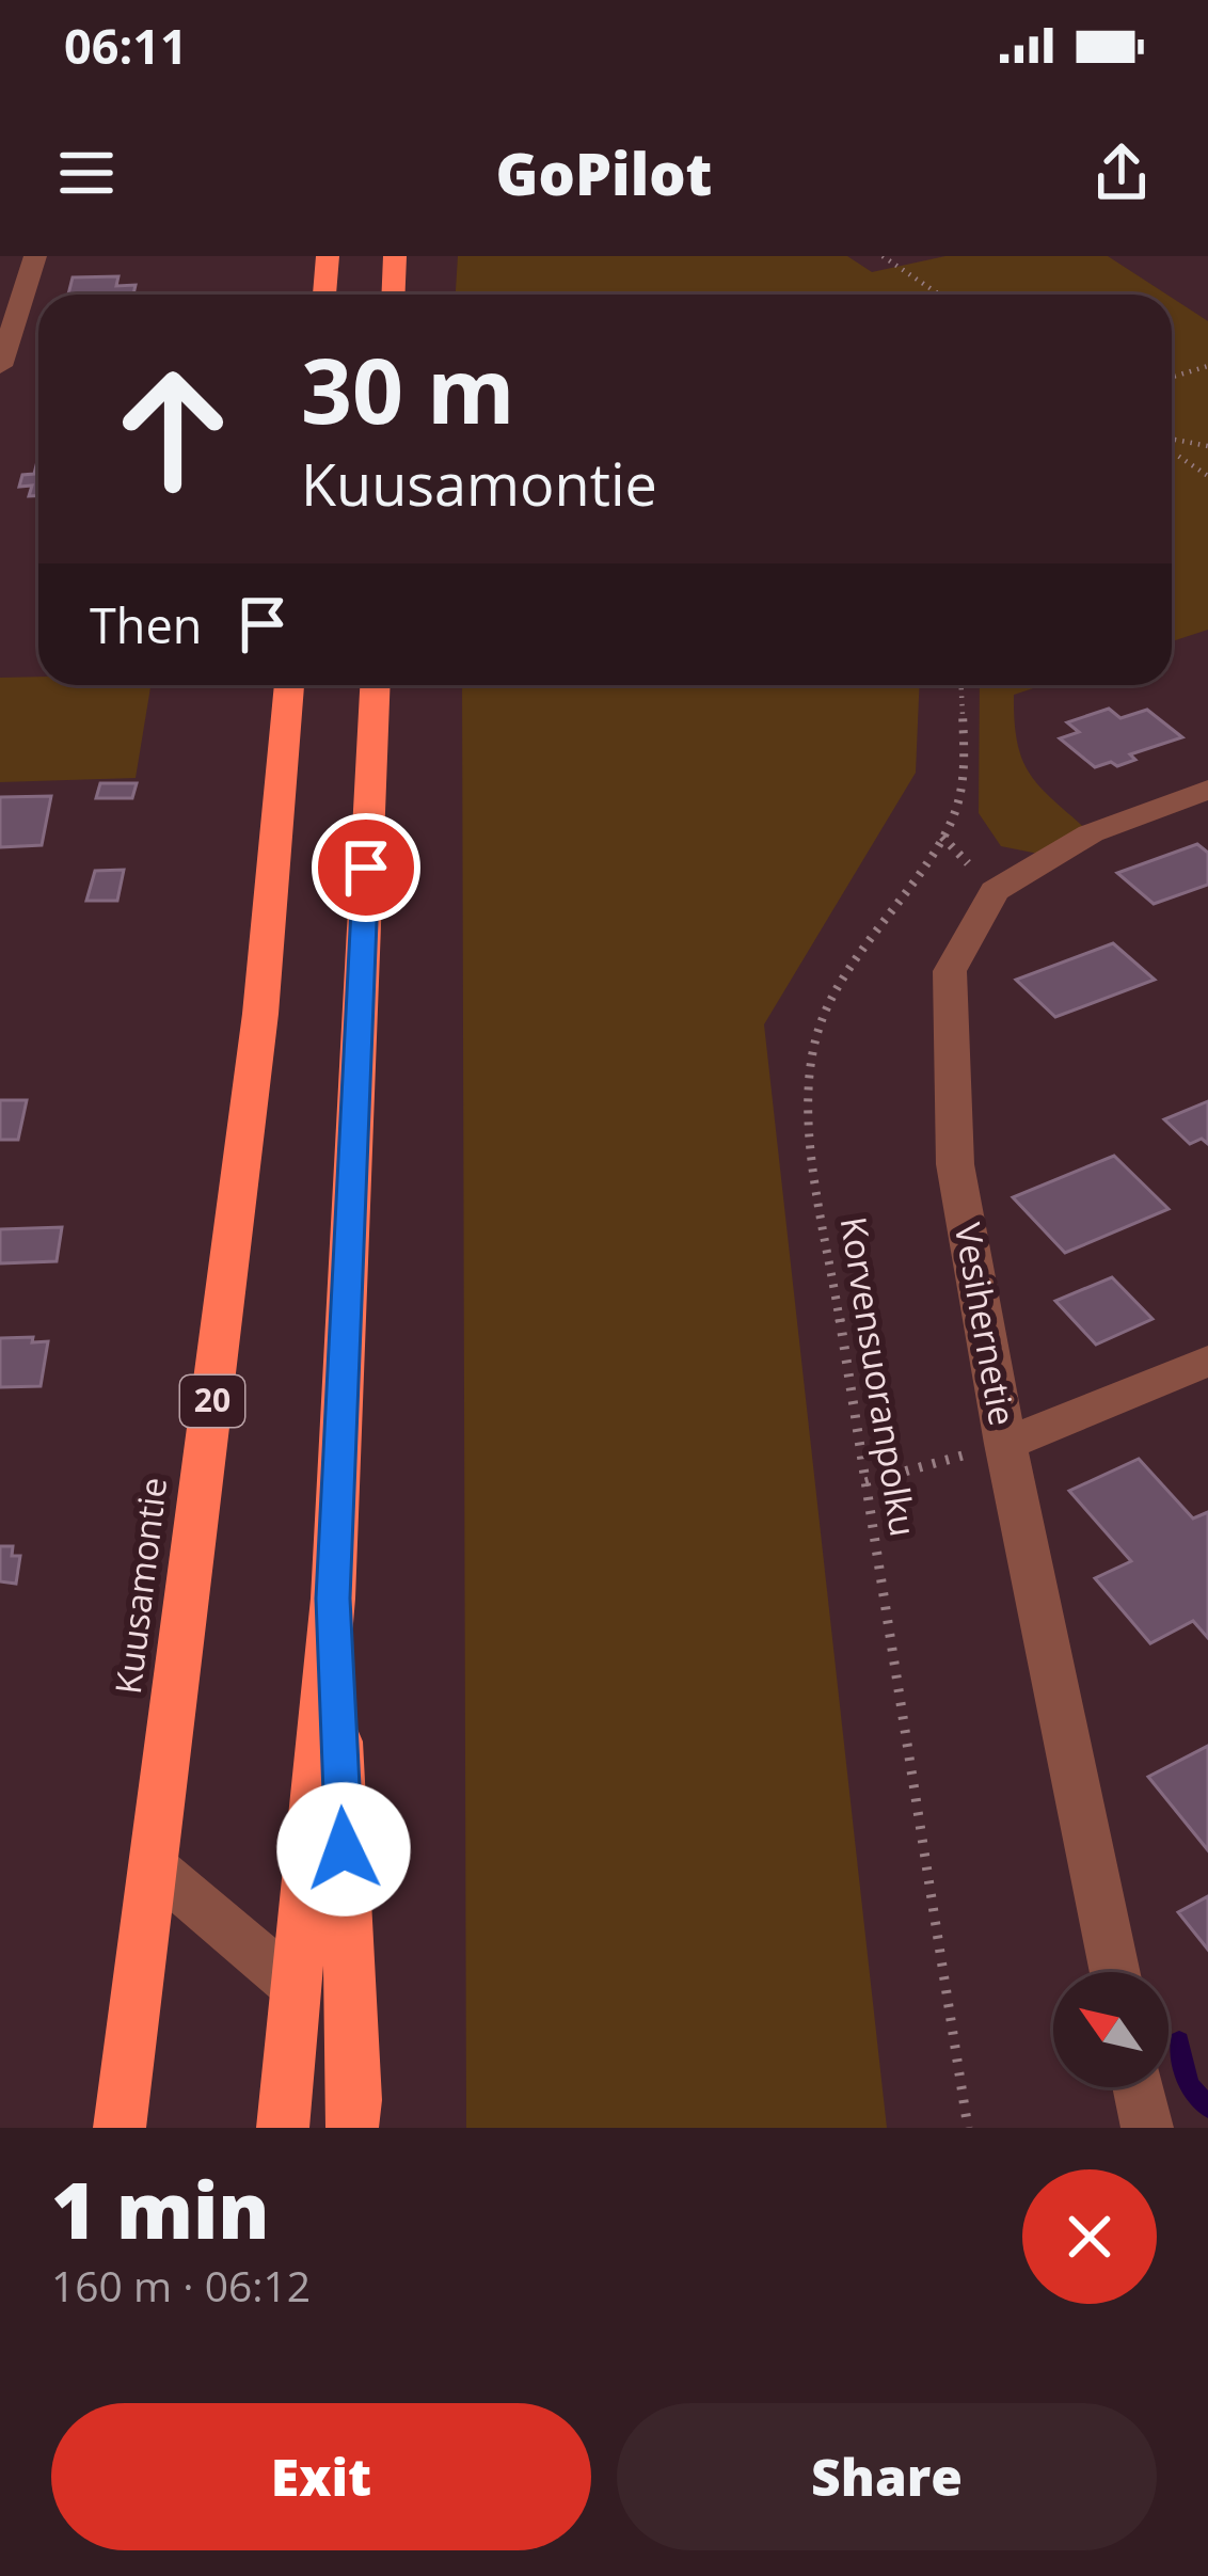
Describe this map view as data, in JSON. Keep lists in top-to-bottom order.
{
  "streets": {
    "highway": ["20", "Kuusamontie"],
    "street": ["Vesihernetie"],
    "path": ["Korvensuoranpolku"]
  },
  "north": "top left",
  "page": {
    "status": "06:11",
    "header": "GoPilot",
    "turn": ["30 m", "Kuusamontie"],
    "then": "Then",
    "heading": ["1 min", "160 m · 06:12"],
    "buttons": ["Exit", "Share"]
  }
}
